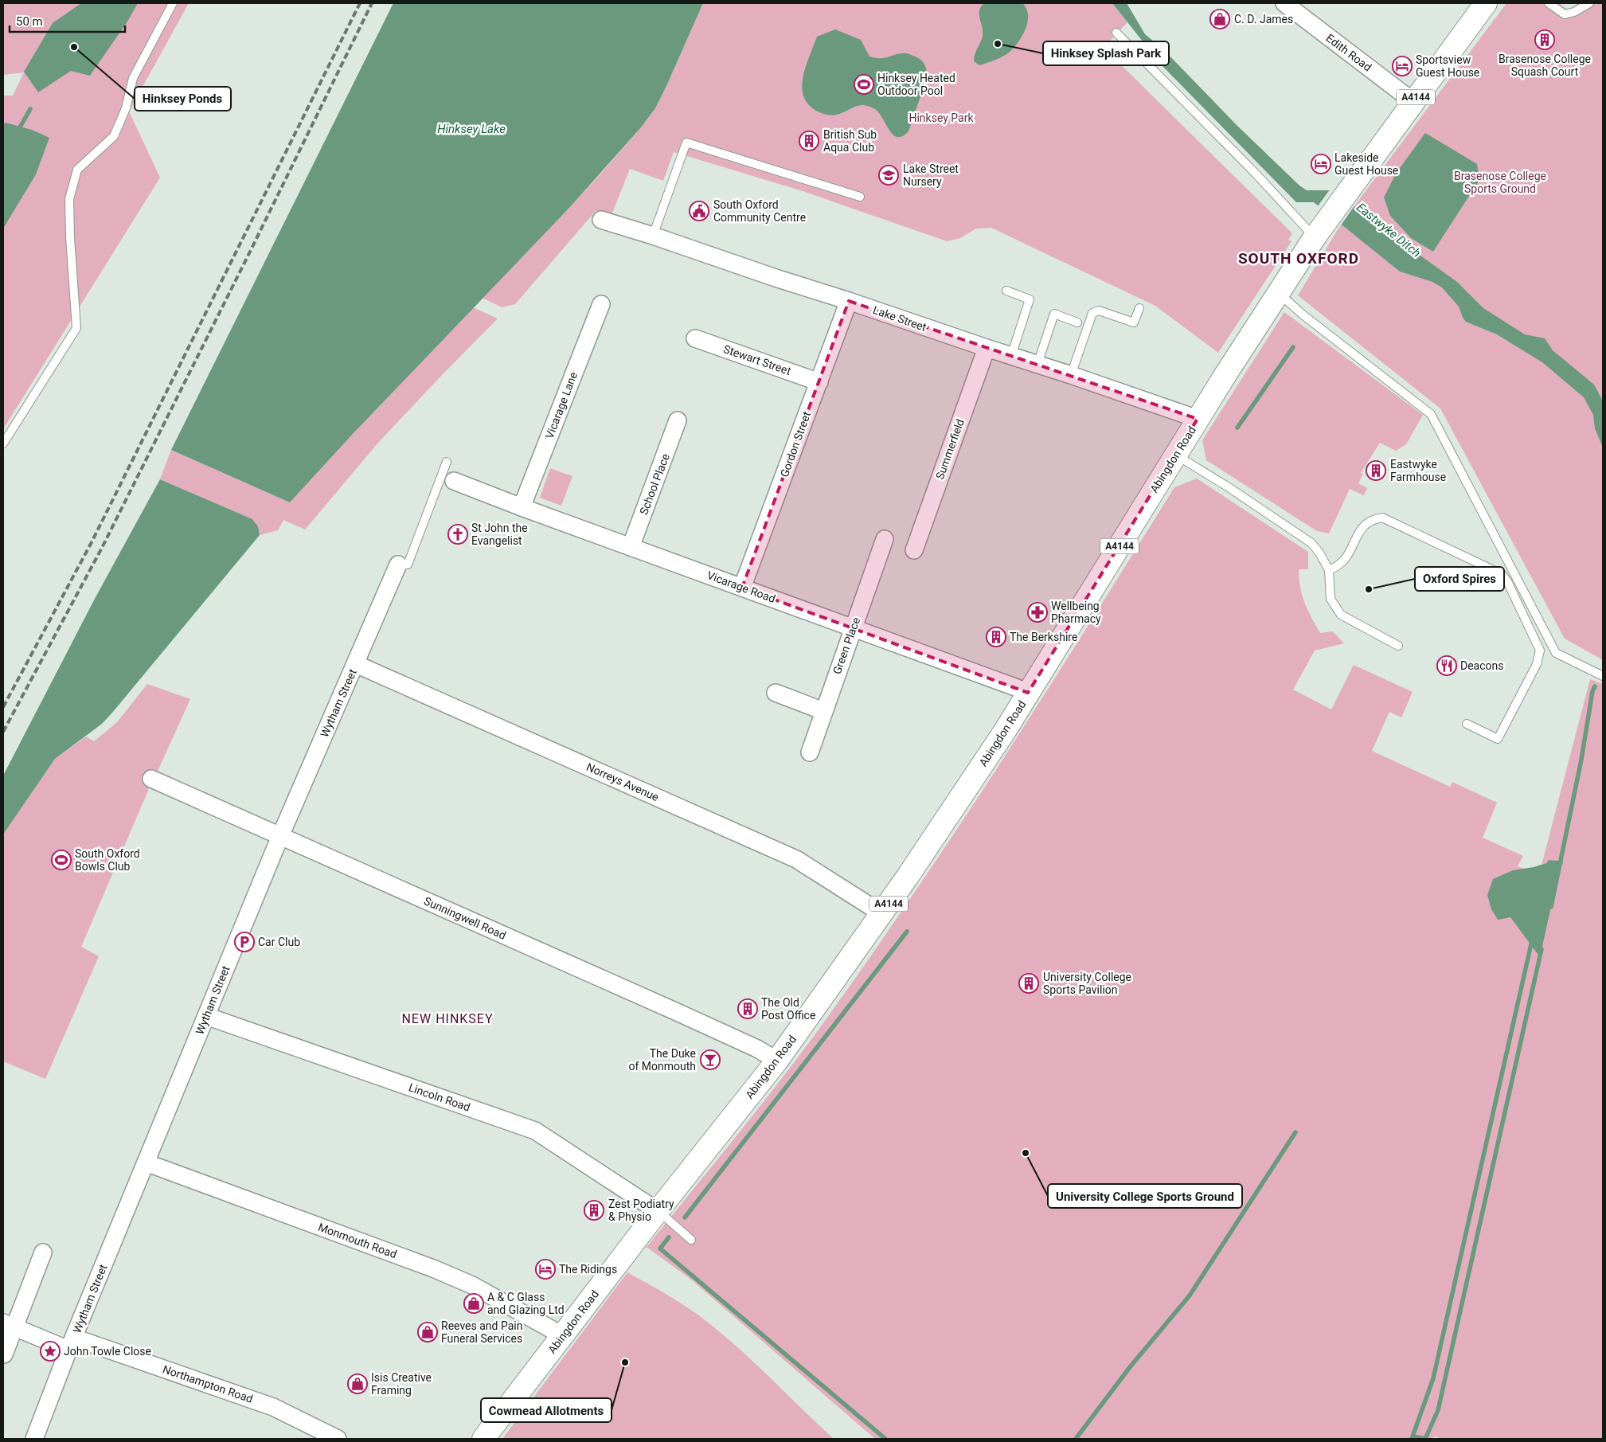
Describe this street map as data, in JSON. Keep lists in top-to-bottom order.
{
  "streets": {
    "main road": ["A4144", "Abingdon Road"],
    "street": [
      "Edith Road",
      "Lake Street",
      "Stewart Street",
      "Vicarage Lane",
      "Gordon Street",
      "Summerfield",
      "School Place",
      "Vicarage Road",
      "Green Place",
      "Wytham Street",
      "Norreys Avenue",
      "Sunningwell Road",
      "Lincoln Road",
      "Monmouth Road",
      "Northampton Road"
    ]
  },
  "crossings": [
    ["Edith Road", "Abingdon Road"],
    ["Lake Street", "Gordon Street"],
    ["Lake Street", "Summerfield"],
    ["Lake Street", "Abingdon Road"],
    ["Stewart Street", "Gordon Street"],
    ["Vicarage Lane", "Vicarage Road"],
    ["Gordon Street", "Vicarage Road"],
    ["Abingdon Road", "Vicarage Road"],
    ["Abingdon Road", "Norreys Avenue"],
    ["Abingdon Road", "Sunningwell Road"],
    ["Abingdon Road", "Lincoln Road"],
    ["Abingdon Road", "Monmouth Road"],
    ["School Place", "Vicarage Road"],
    ["Vicarage Road", "Green Place"],
    ["Wytham Street", "Norreys Avenue"],
    ["Wytham Street", "Sunningwell Road"],
    ["Wytham Street", "Lincoln Road"],
    ["Wytham Street", "Monmouth Road"],
    ["Wytham Street", "Northampton Road"]
  ],
  "districts": ["SOUTH OXFORD", "NEW HINKSEY"],
  "water": ["Hinksey Lake", "Eastwyke Ditch"],
  "parks": ["Hinksey Park", "Brasenose College Sports Ground"],
  "places": {
    "shop": [
      "C. D. James",
      "A & C Glass and Glazing Ltd",
      "Reeves and Pain Funeral Services",
      "Isis Creative Framing"
    ],
    "building": [
      "Brasenose College Squash Court",
      "British Sub Aqua Club",
      "Eastwyke Farmhouse",
      "The Berkshire",
      "University College Sports Pavilion",
      "The Old Post Office",
      "Zest Podiatry & Physio"
    ],
    "other": [
      "Hinksey Splash Park",
      "Hinksey Ponds",
      "Oxford Spires",
      "University College Sports Ground",
      "Cowmead Allotments"
    ],
    "hotel": ["Sportsview Guest House", "Lakeside Guest House", "The Ridings"],
    "sports": ["Hinksey Heated Outdoor Pool", "South Oxford Bowls Club"],
    "school or university": ["Lake Street Nursery"],
    "public building": ["South Oxford Community Centre"],
    "church": ["St John the Evangelist"],
    "pharmacy": ["Wellbeing Pharmacy"],
    "restaurant": ["Deacons"],
    "parking": ["Car Club"],
    "bar": ["The Duke of Monmouth"],
    "place": ["John Towle Close"]
  },
  "scale_bar": "50 m"
}
